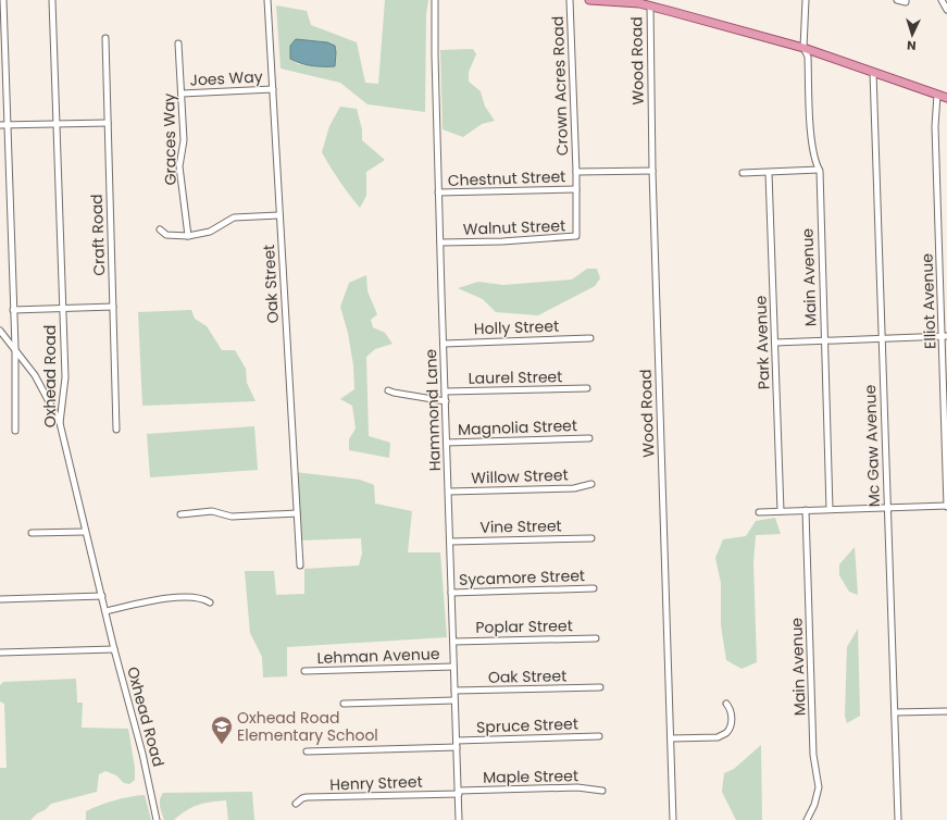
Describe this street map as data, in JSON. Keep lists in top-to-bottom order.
{
  "streets": {
    "street": [
      "Wood Road",
      "Joes Way",
      "Crown Acres Road",
      "Graces Way",
      "Chestnut Street",
      "Walnut Street",
      "Craft Road",
      "Main Avenue",
      "Oak Street",
      "Elliot Avenue",
      "Holly Street",
      "Park Avenue",
      "Oxhead Road",
      "Laurel Street",
      "Hammond Lane",
      "Magnolia Street",
      "Mc Gaw Avenue",
      "Willow Street",
      "Vine Street",
      "Sycamore Street",
      "Poplar Street",
      "Lehman Avenue",
      "Spruce Street",
      "Maple Street",
      "Henry Street"
    ]
  },
  "crossings": [
    ["Joes Way", "Graces Way"],
    ["Joes Way", "Oak Street"],
    ["Crown Acres Road", "Walnut Street"],
    ["Chestnut Street", "Walnut Street"],
    ["Chestnut Street", "Hammond Lane"],
    ["Walnut Street", "Hammond Lane"],
    ["Oak Street", "Hammond Lane"],
    ["Holly Street", "Hammond Lane"],
    ["Laurel Street", "Hammond Lane"],
    ["Hammond Lane", "Magnolia Street"],
    ["Hammond Lane", "Willow Street"],
    ["Hammond Lane", "Vine Street"],
    ["Hammond Lane", "Sycamore Street"],
    ["Hammond Lane", "Poplar Street"],
    ["Hammond Lane", "Lehman Avenue"],
    ["Hammond Lane", "Spruce Street"],
    ["Hammond Lane", "Maple Street"],
    ["Hammond Lane", "Henry Street"],
    ["Maple Street", "Henry Street"]
  ],
  "places": {
    "school or university": ["Oxhead Road Elementary School"]
  },
  "north": "bottom"
}
